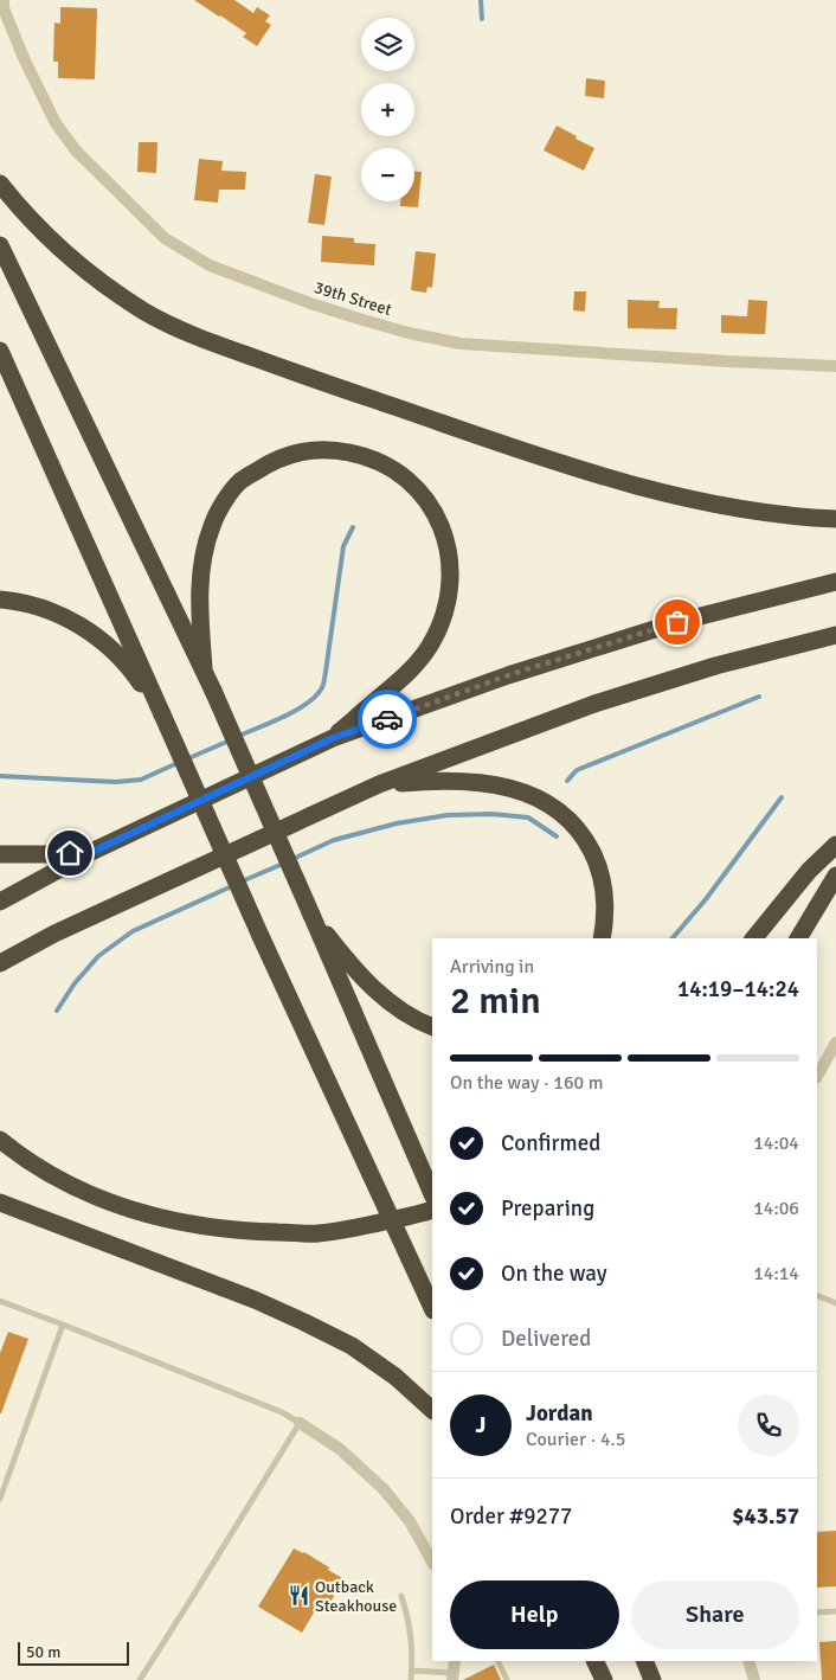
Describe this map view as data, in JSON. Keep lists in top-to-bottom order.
{
  "streets": {
    "street": ["39th Street"]
  },
  "places": {
    "restaurant": ["Outback Steakhouse"]
  },
  "scale_bar": "50 m",
  "page": {
    "map_buttons": ["+", "−"],
    "heading": ["2 min", "Arriving in", "14:19–14:24"],
    "panel": [
      "Jordan",
      "Courier · 4.5",
      "Order #9277",
      "$43.57"
    ],
    "bar": "On the way · 160 m",
    "list": [
      ["Confirmed", "14:04"],
      ["Preparing", "14:06"],
      ["On the way", "14:14"],
      "Delivered"
    ],
    "round": "J",
    "buttons": ["Help", "Share"],
    "scale": "50 m"
  }
}
